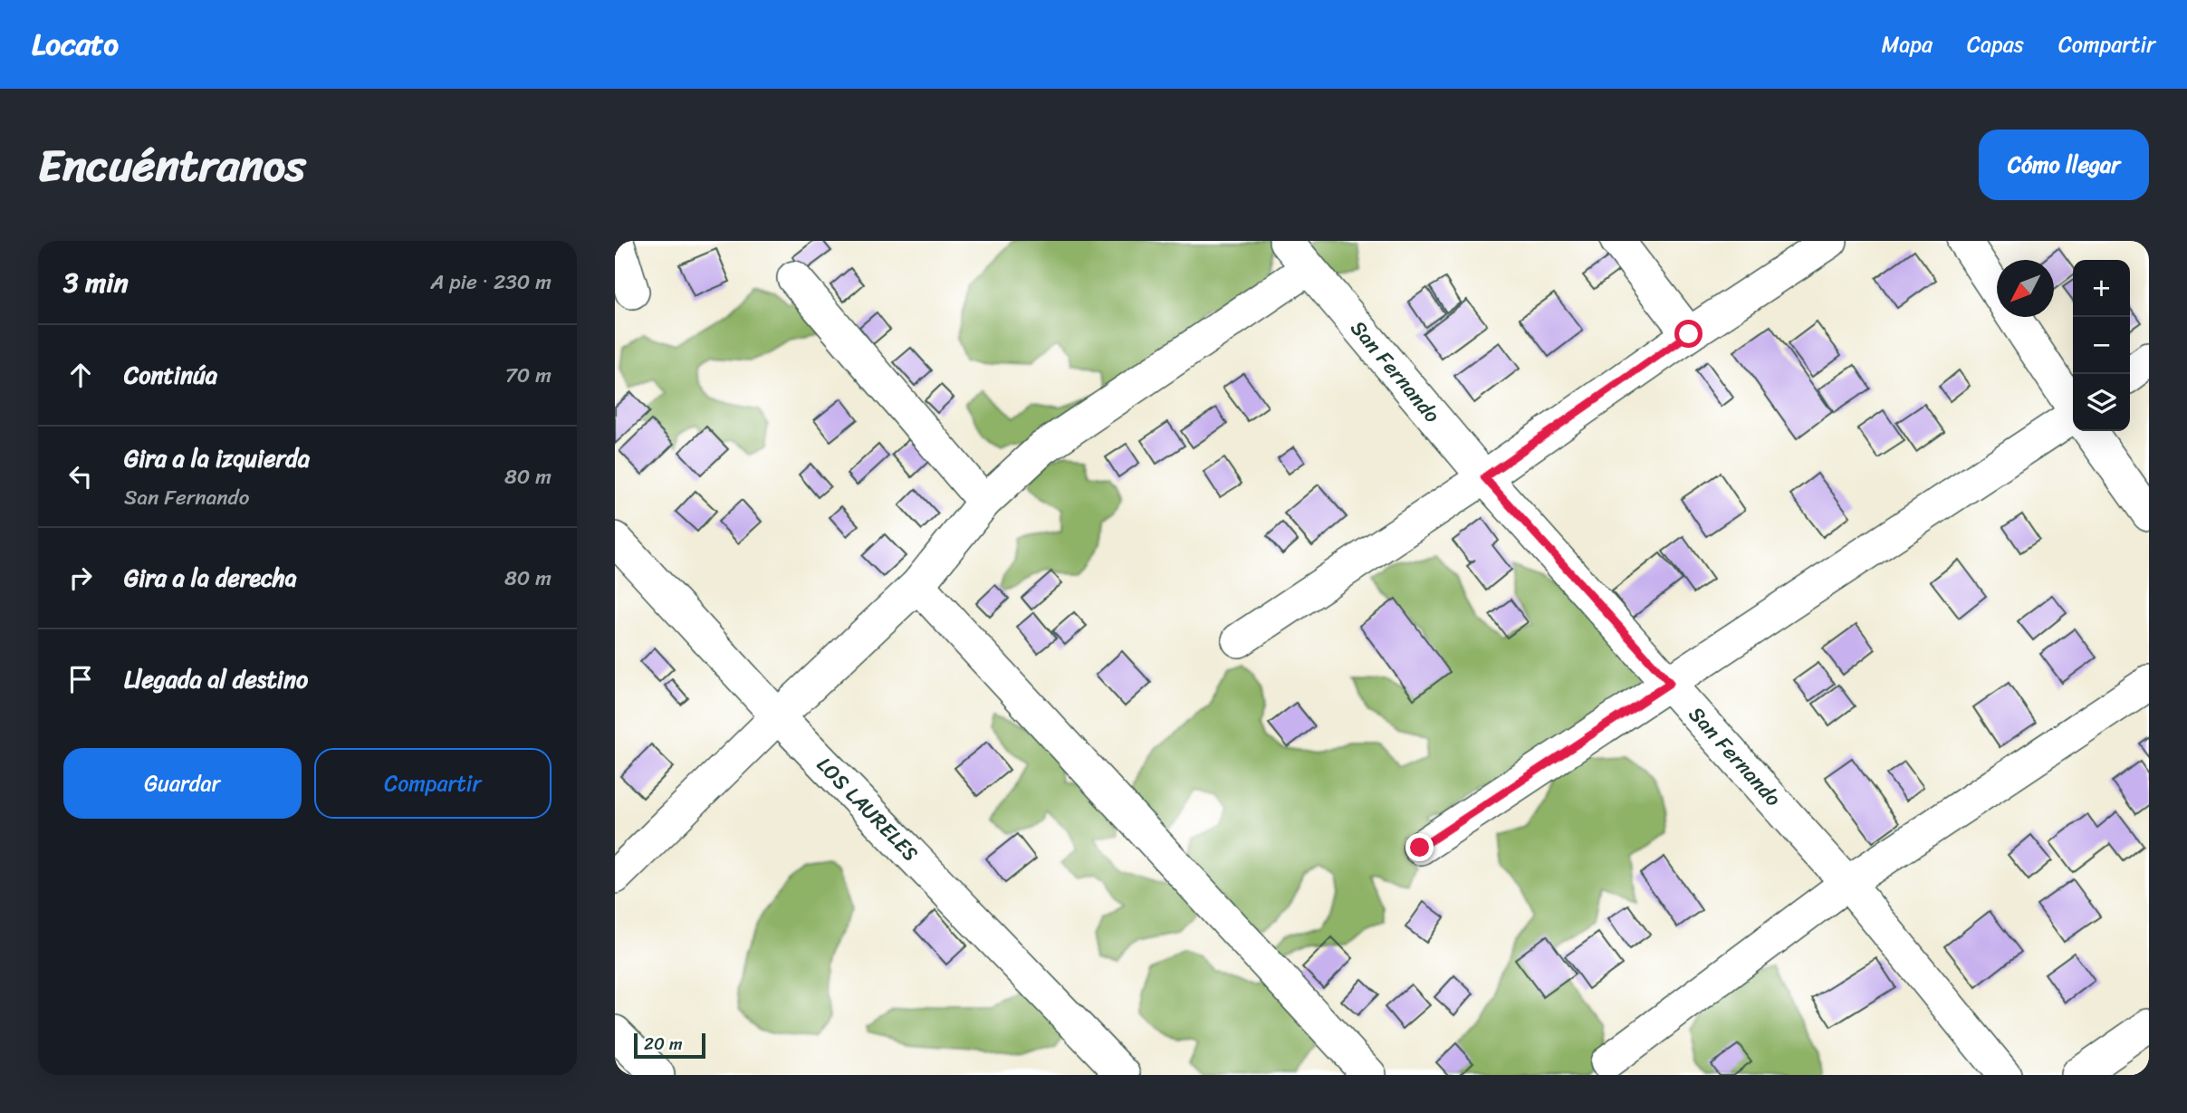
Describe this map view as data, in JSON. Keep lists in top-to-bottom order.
{
  "streets": {
    "street": ["San Fernando", "LOS LAURELES"]
  },
  "scale_bar": "20 m",
  "north": "bottom left",
  "page": {
    "header": "Locato",
    "nav": ["Mapa", "Capas", "Compartir"],
    "title": "Encuéntranos",
    "buttons": [
      "Cómo llegar",
      ["Guardar", "Compartir"]
    ],
    "heading": ["3 min", "A pie · 230 m"],
    "map_buttons": ["+", "−"],
    "list": [
      ["Continúa", "70 m"],
      ["Gira a la izquierda", "San Fernando", "80 m"],
      ["Gira a la derecha", "80 m"],
      "Llegada al destino"
    ],
    "scale": "20 m"
  }
}
